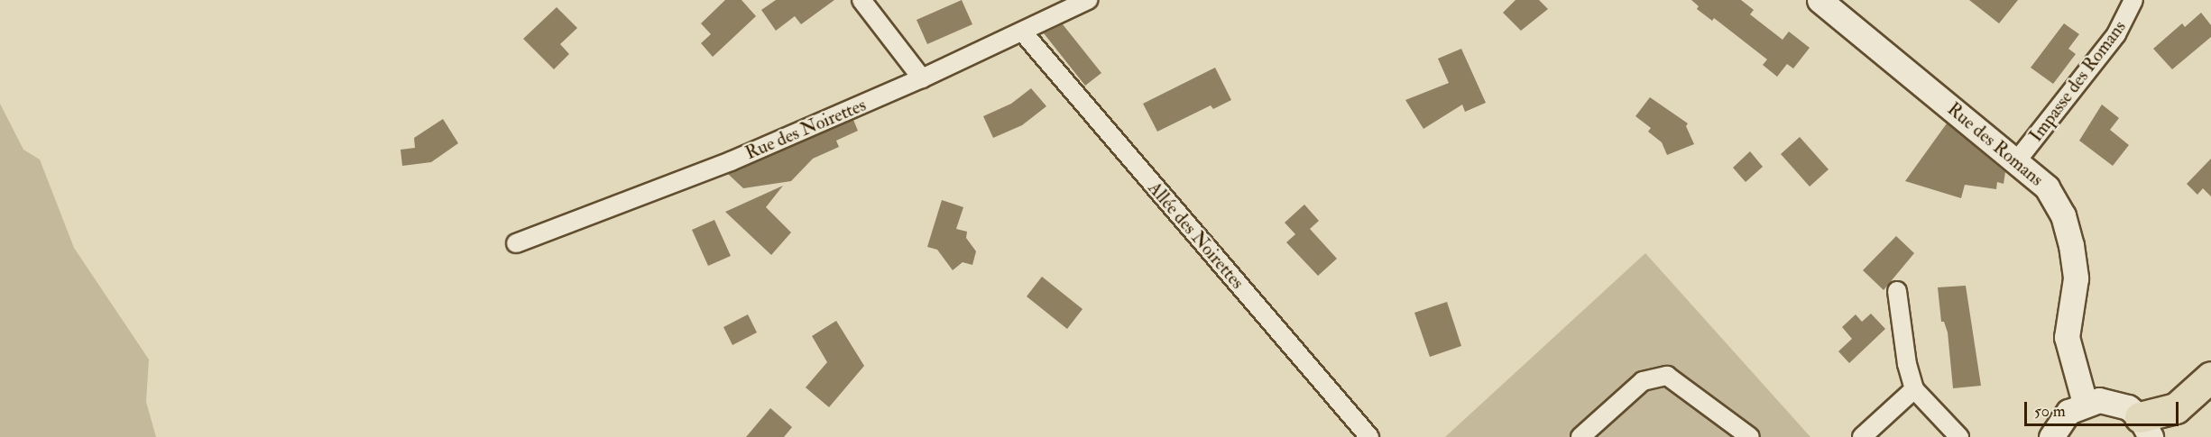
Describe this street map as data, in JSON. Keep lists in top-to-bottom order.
{
  "streets": {
    "street": [
      "Impasse des Romans",
      "Rue des Noirettes",
      "Rue des Romans",
      "Allée des Noirettes"
    ]
  },
  "crossings": [
    ["Impasse des Romans", "Rue des Romans"],
    ["Rue des Noirettes", "Allée des Noirettes"]
  ],
  "scale_bar": "50 m"
}
